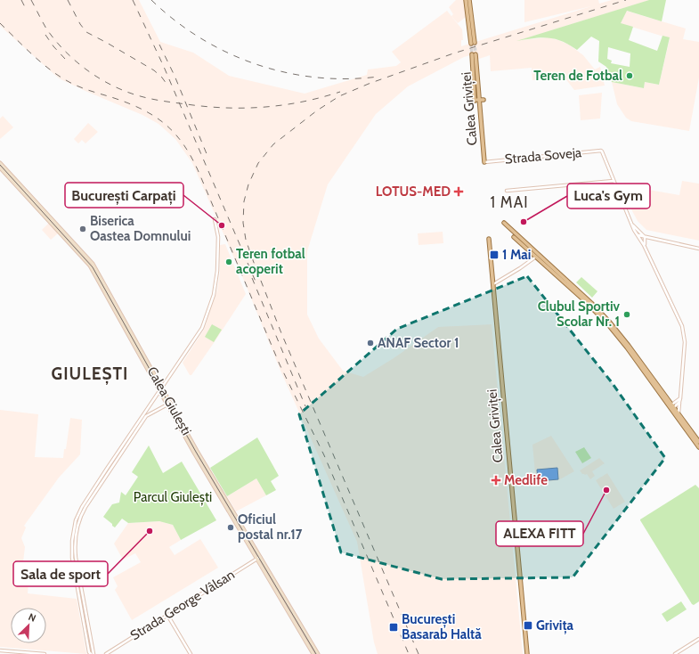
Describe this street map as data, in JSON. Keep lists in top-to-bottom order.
{
  "streets": {
    "main road": ["Calea Griviței", "Calea Giulești"],
    "street": ["Strada Soveja", "Strada George Vâlsan"]
  },
  "crossings": [
    ["Calea Griviței", "Strada Soveja"],
    ["Calea Giulești", "Strada George Vâlsan"]
  ],
  "districts": ["1 MAI", "GIULEȘTI"],
  "parks": ["Parcul Giulești"],
  "places": {
    "other": [
      "Teren de Fotbal",
      "Luca's Gym",
      "București Carpați",
      "Biserica Oastea Domnului",
      "Teren fotbal acoperit",
      "Clubul Sportiv Scolar Nr. 1",
      "ANAF Sector 1",
      "ALEXA FITT",
      "Oficiul postal nr.17",
      "Sala de sport"
    ],
    "health": ["LOTUS-MED", "Medlife"],
    "transit": ["1 Mai", "Grivița", "București Basarab Haltă"]
  },
  "north": "top right"
}
